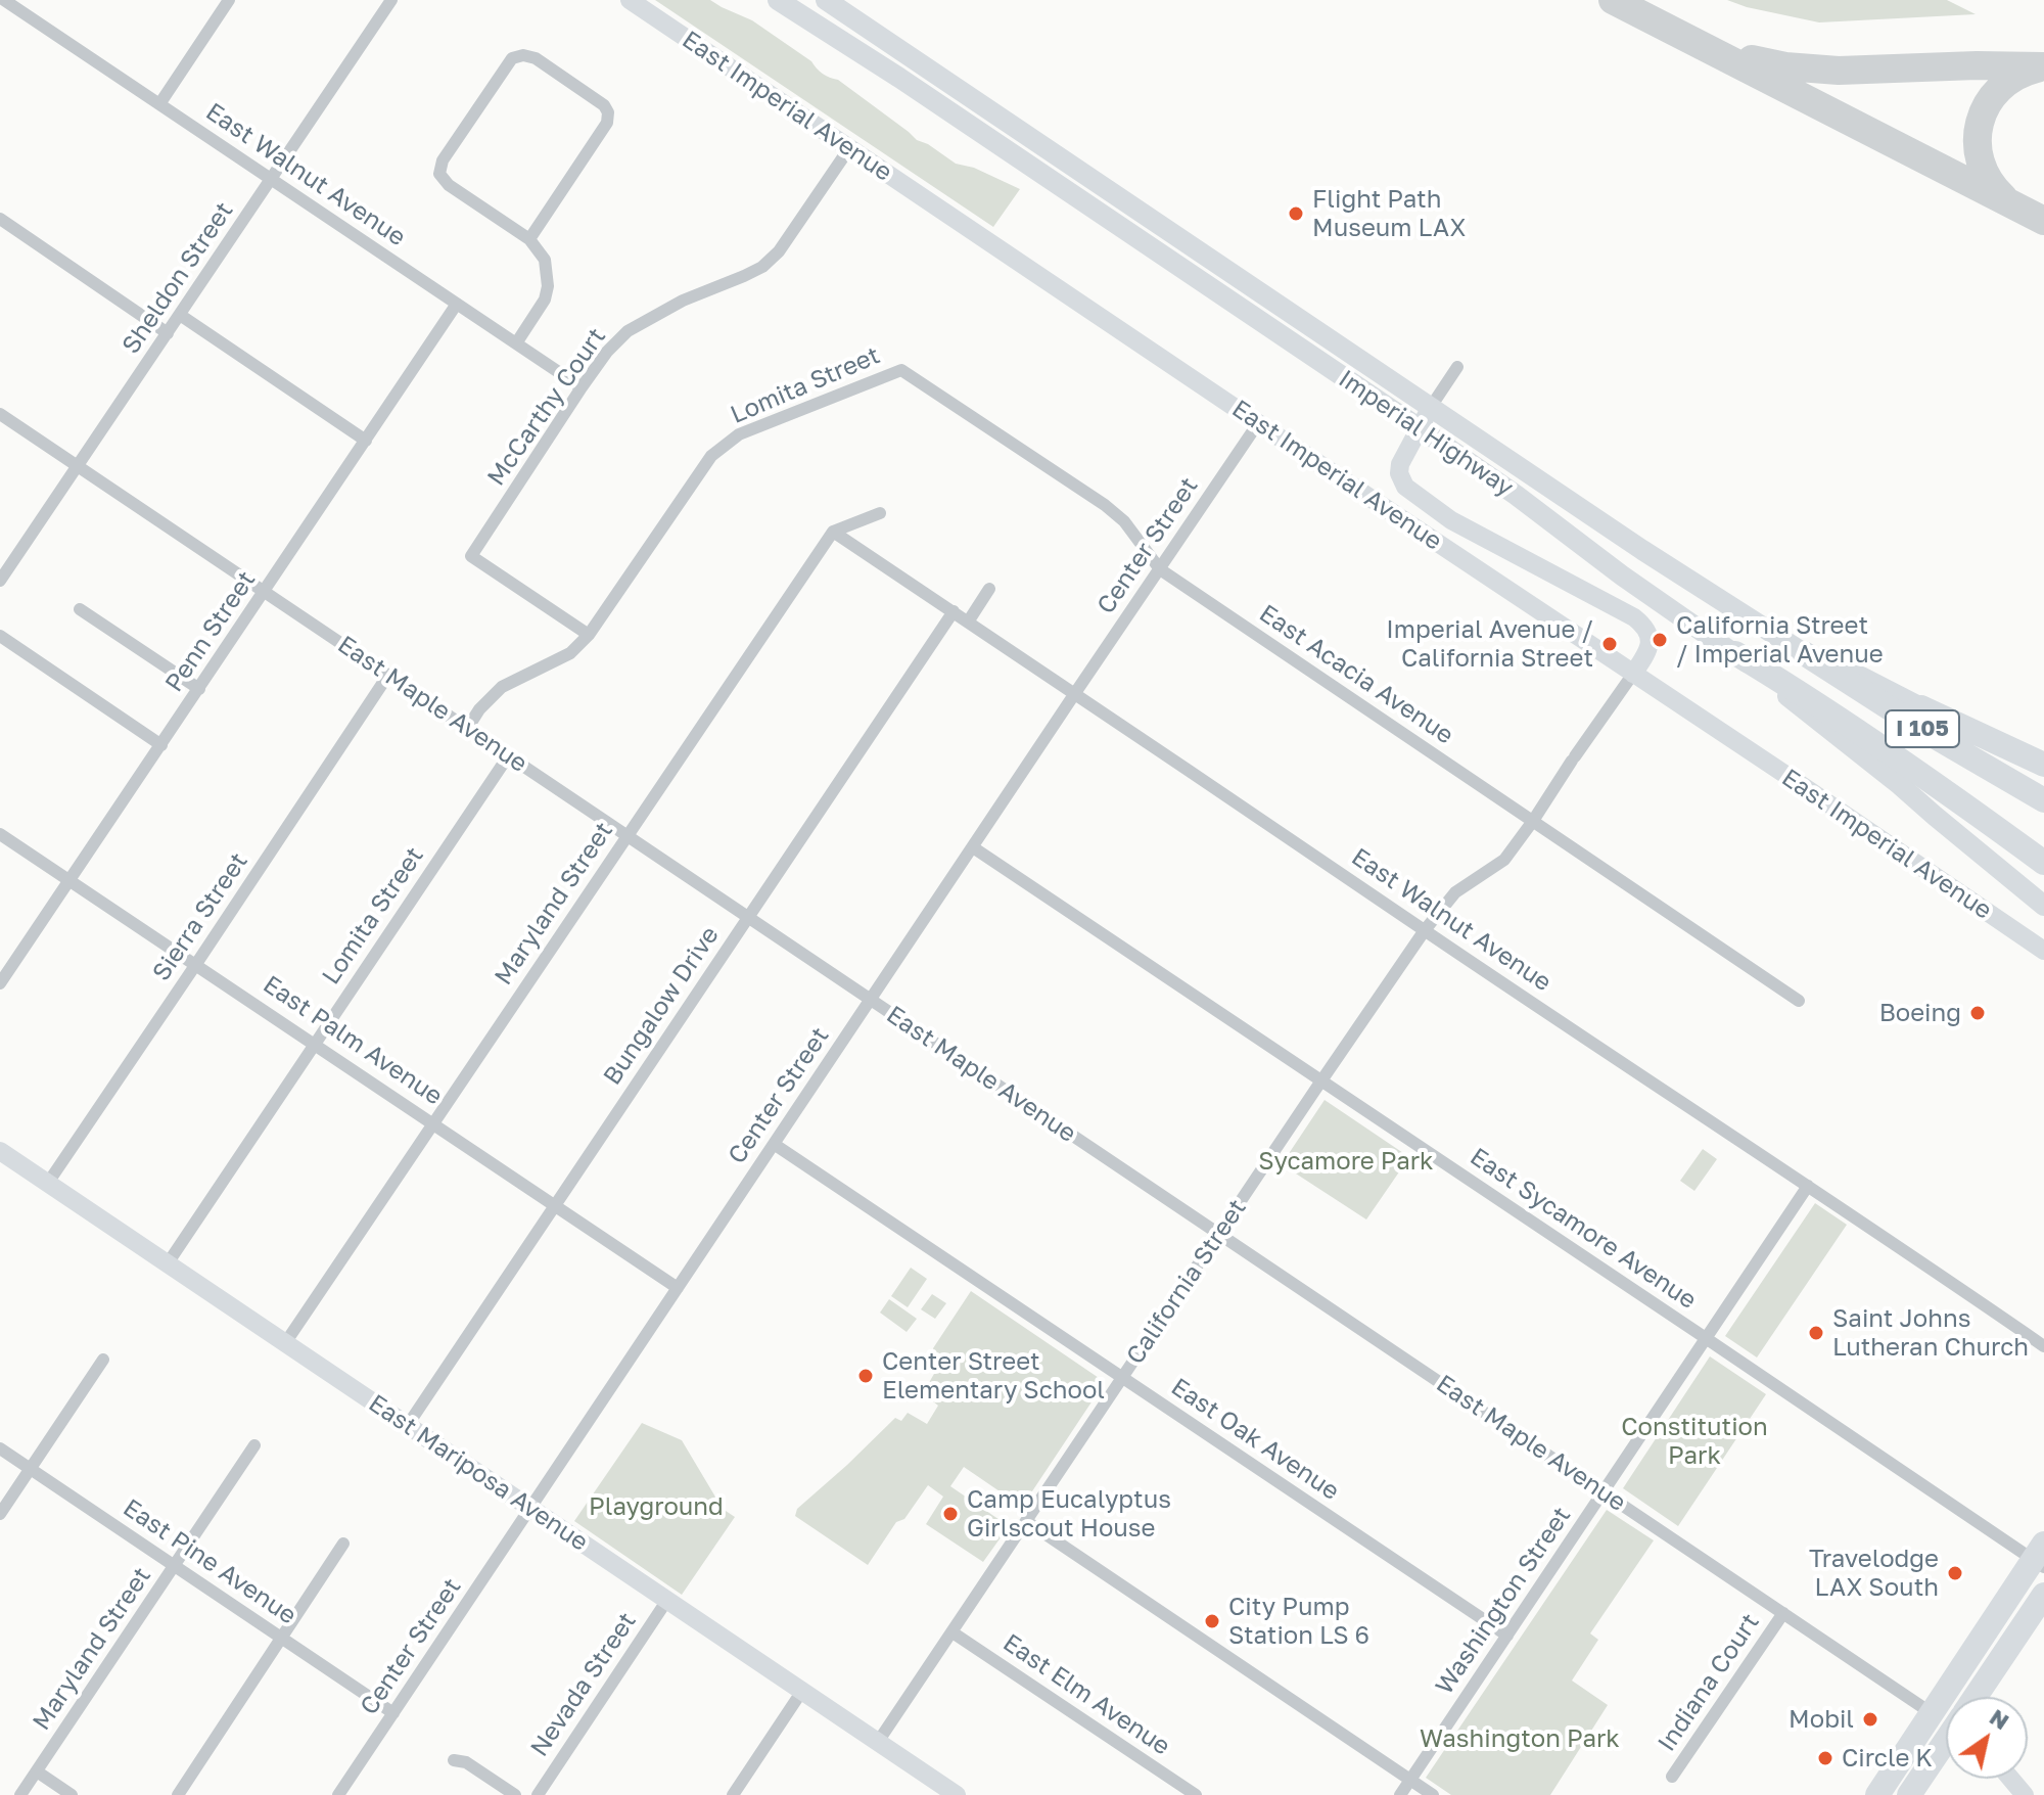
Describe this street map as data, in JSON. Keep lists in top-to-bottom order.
{
  "streets": {
    "highway": ["I 105"],
    "main road": ["Imperial Highway"],
    "street": [
      "East Imperial Avenue",
      "East Walnut Avenue",
      "Sheldon Street",
      "Lomita Street",
      "McCarthy Court",
      "Center Street",
      "Penn Street",
      "East Acacia Avenue",
      "East Maple Avenue",
      "Maryland Street",
      "Sierra Street",
      "Bungalow Drive",
      "East Palm Avenue",
      "East Sycamore Avenue",
      "California Street",
      "East Oak Avenue",
      "East Mariposa Avenue",
      "East Pine Avenue",
      "Washington Street",
      "Indiana Court",
      "Nevada Street",
      "East Elm Avenue"
    ]
  },
  "crossings": [
    ["East Imperial Avenue", "McCarthy Court"],
    ["East Imperial Avenue", "Center Street"],
    ["East Imperial Avenue", "California Street"],
    ["East Walnut Avenue", "Sheldon Street"],
    ["East Walnut Avenue", "McCarthy Court"],
    ["East Walnut Avenue", "Center Street"],
    ["East Walnut Avenue", "Penn Street"],
    ["East Walnut Avenue", "Maryland Street"],
    ["East Walnut Avenue", "Bungalow Drive"],
    ["East Walnut Avenue", "California Street"],
    ["East Walnut Avenue", "Washington Street"],
    ["Sheldon Street", "East Maple Avenue"],
    ["Lomita Street", "McCarthy Court"],
    ["Lomita Street", "East Acacia Avenue"],
    ["Lomita Street", "East Maple Avenue"],
    ["Lomita Street", "East Palm Avenue"],
    ["Lomita Street", "East Mariposa Avenue"],
    ["Imperial Highway", "I 105"],
    ["Imperial Highway", "California Street"],
    ["Center Street", "East Acacia Avenue"],
    ["Center Street", "East Maple Avenue"],
    ["Center Street", "East Palm Avenue"],
    ["Center Street", "East Sycamore Avenue"],
    ["Center Street", "East Oak Avenue"],
    ["Center Street", "East Mariposa Avenue"],
    ["Center Street", "East Pine Avenue"],
    ["Penn Street", "East Maple Avenue"],
    ["Penn Street", "East Palm Avenue"],
    ["East Acacia Avenue", "California Street"],
    ["East Maple Avenue", "Maryland Street"],
    ["East Maple Avenue", "Sierra Street"],
    ["East Maple Avenue", "Bungalow Drive"],
    ["East Maple Avenue", "California Street"],
    ["East Maple Avenue", "Washington Street"],
    ["East Maple Avenue", "Indiana Court"],
    ["Maryland Street", "East Palm Avenue"],
    ["Maryland Street", "East Mariposa Avenue"],
    ["Maryland Street", "East Pine Avenue"],
    ["Sierra Street", "East Palm Avenue"],
    ["Sierra Street", "East Mariposa Avenue"],
    ["Bungalow Drive", "East Palm Avenue"],
    ["Bungalow Drive", "East Mariposa Avenue"],
    ["East Sycamore Avenue", "California Street"],
    ["East Sycamore Avenue", "Washington Street"],
    ["California Street", "East Oak Avenue"],
    ["California Street", "East Mariposa Avenue"],
    ["California Street", "East Elm Avenue"],
    ["East Oak Avenue", "Washington Street"],
    ["East Mariposa Avenue", "Nevada Street"]
  ],
  "parks": [
    "Sycamore Park",
    "Constitution Park",
    "Playground",
    "Washington Park"
  ],
  "places": [
    "Flight Path Museum LAX",
    "California Street / Imperial Avenue",
    "Imperial Avenue / California Street",
    "Boeing",
    "Saint Johns Lutheran Church",
    "Center Street Elementary School",
    "Camp Eucalyptus Girlscout House",
    "Travelodge LAX South",
    "City Pump Station LS 6",
    "Mobil",
    "Circle K"
  ],
  "north": "top right"
}
